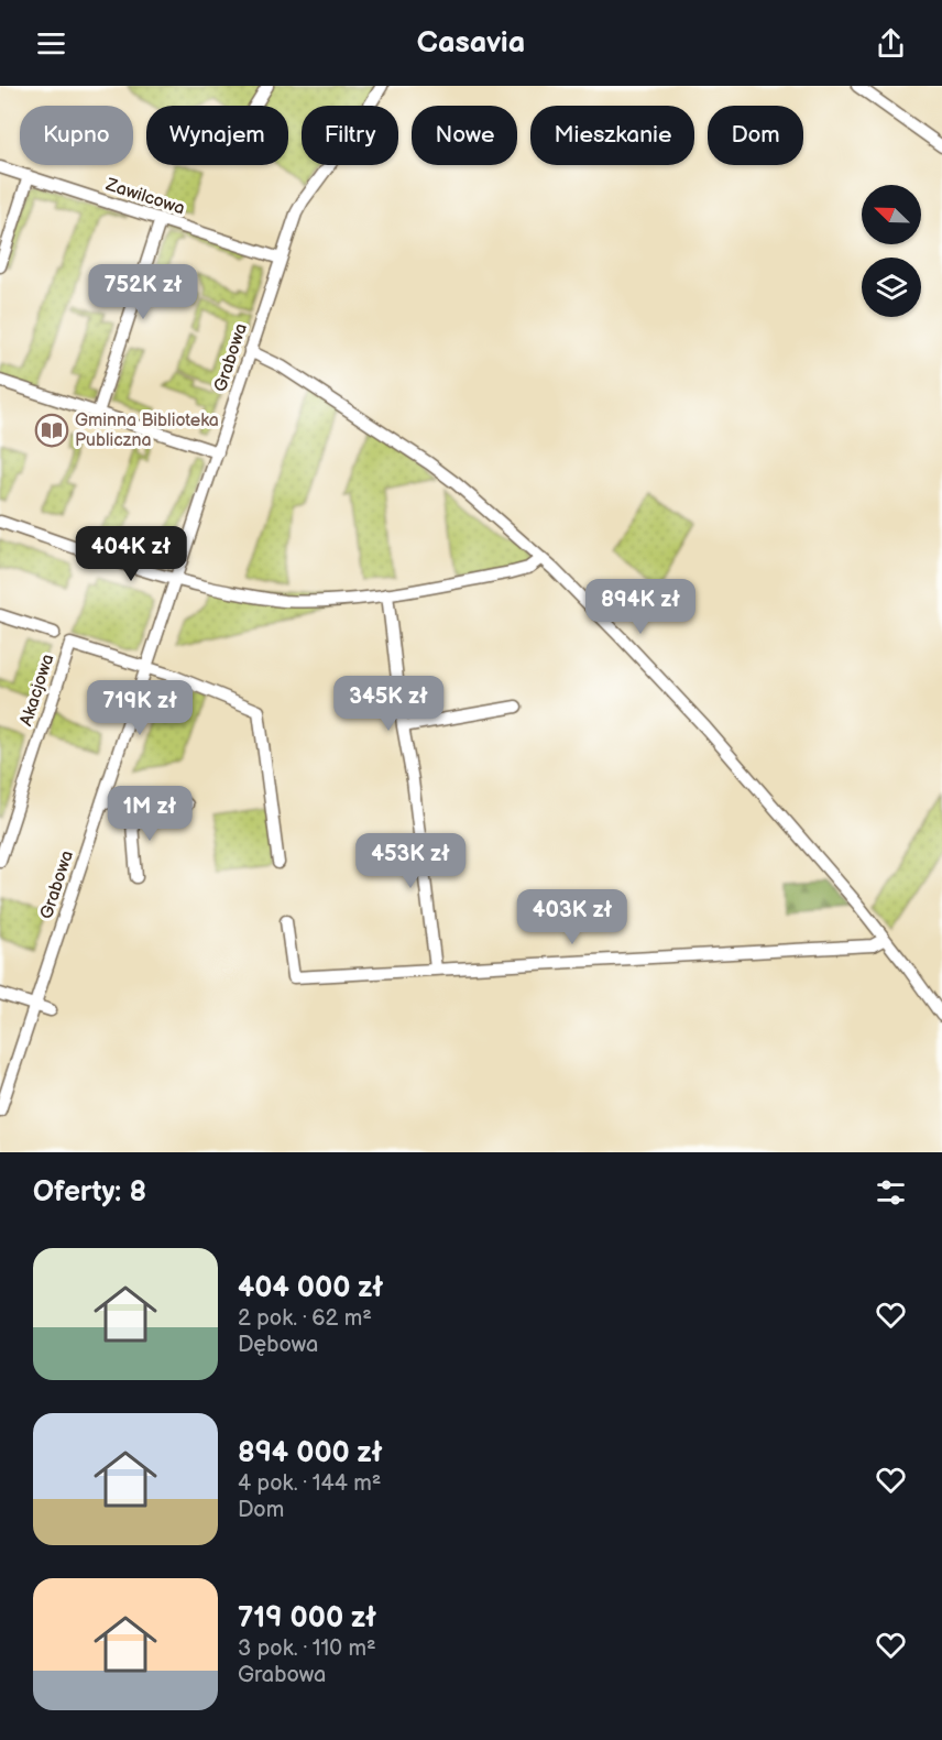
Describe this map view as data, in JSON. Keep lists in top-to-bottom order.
{
  "streets": {
    "street": ["Zawilcowa", "Grabowa", "Akacjowa"]
  },
  "crossings": [
    ["Zawilcowa", "Grabowa"],
    ["Grabowa", "Akacjowa"]
  ],
  "places": {
    "library": ["Gminna Biblioteka Publiczna"]
  },
  "north": "top left",
  "page": {
    "header": "Casavia",
    "chip": [
      "Kupno",
      "Wynajem",
      "Filtry",
      "Nowe",
      "Mieszkanie",
      "Dom"
    ],
    "price": [
      "752K zł",
      "404K zł",
      "894K zł",
      "345K zł",
      "719K zł",
      "1M zł",
      "453K zł",
      "403K zł"
    ],
    "heading": "Oferty: 8",
    "list": [
      {
        "name": "404 000 zł",
        "note": "2 pok. · 62 m² · Dębowa"
      },
      {
        "name": "894 000 zł",
        "note": "4 pok. · 144 m² · Dom"
      },
      {
        "name": "719 000 zł",
        "note": "3 pok. · 110 m² · Grabowa"
      }
    ]
  }
}
